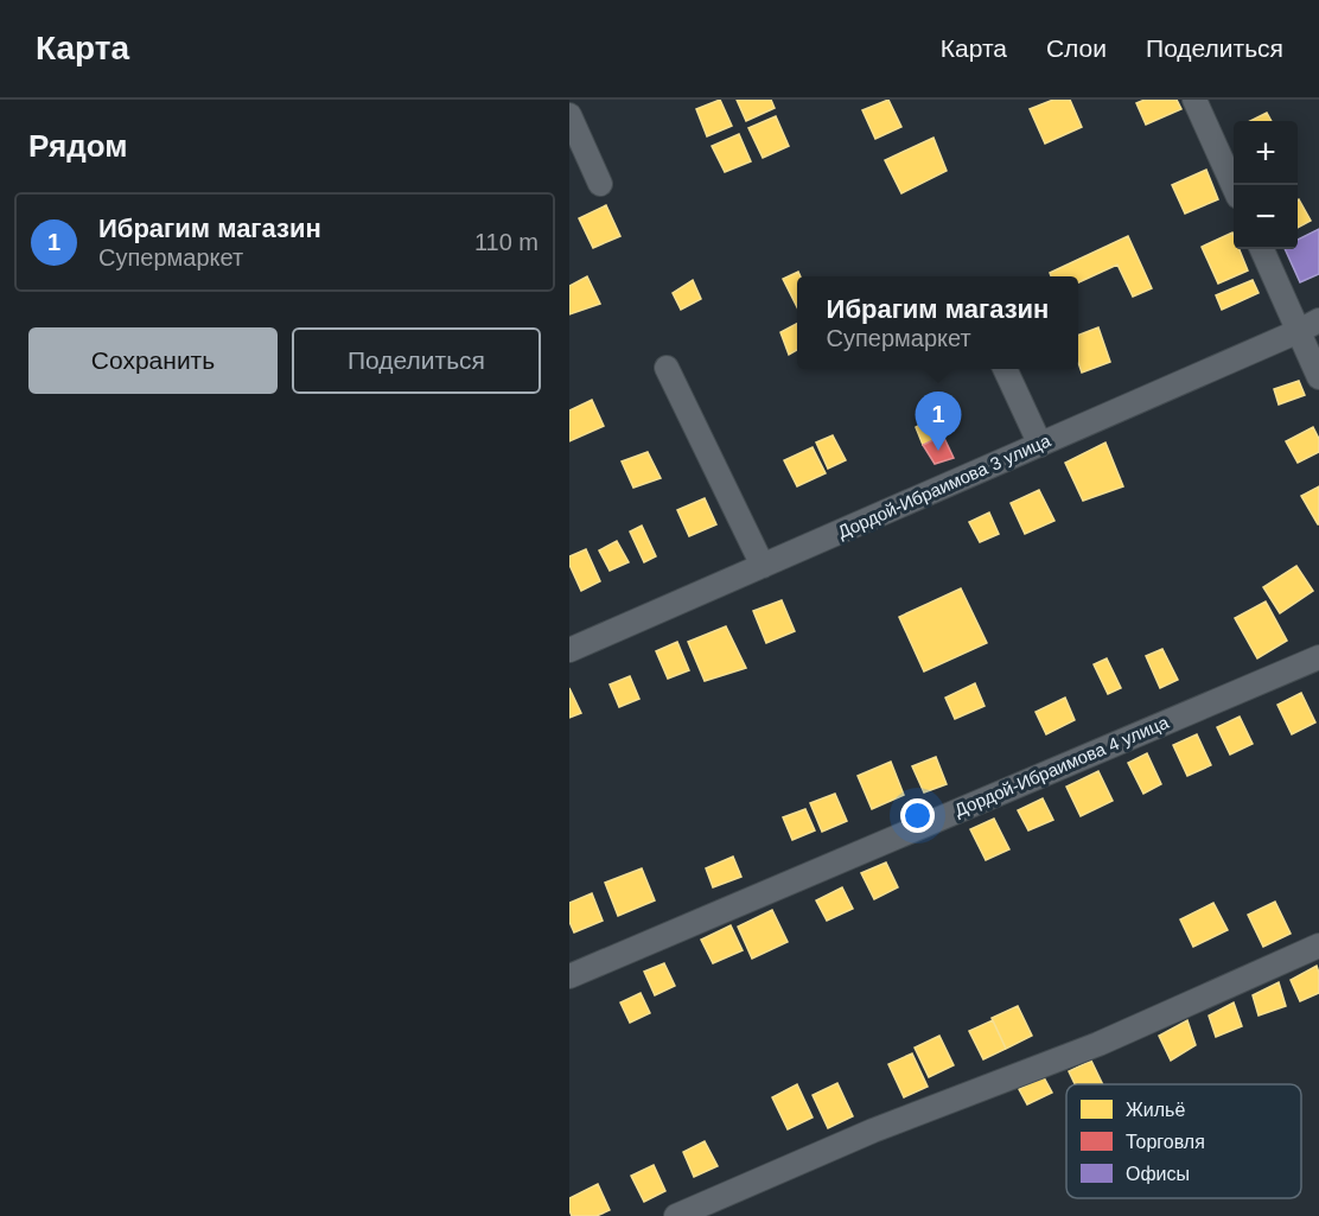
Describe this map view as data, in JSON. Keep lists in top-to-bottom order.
{
  "streets": {
    "street": ["Дордой-Ибраимова 3 улица", "Дордой-Ибраимова 4 улица"]
  },
  "legend": ["Жильё", "Торговля", "Офисы"],
  "page": {
    "header": "Карта",
    "nav": ["Карта", "Слои", "Поделиться"],
    "heading": "Рядом",
    "map_buttons": ["+", "−"],
    "list": [
      {
        "mark": "1",
        "name": "Ибрагим магазин",
        "note": "Супермаркет",
        "value": "110 m"
      }
    ],
    "popup": ["Ибрагим магазин", "Супермаркет"],
    "buttons": ["Сохранить", "Поделиться"],
    "pins": "1"
  }
}
